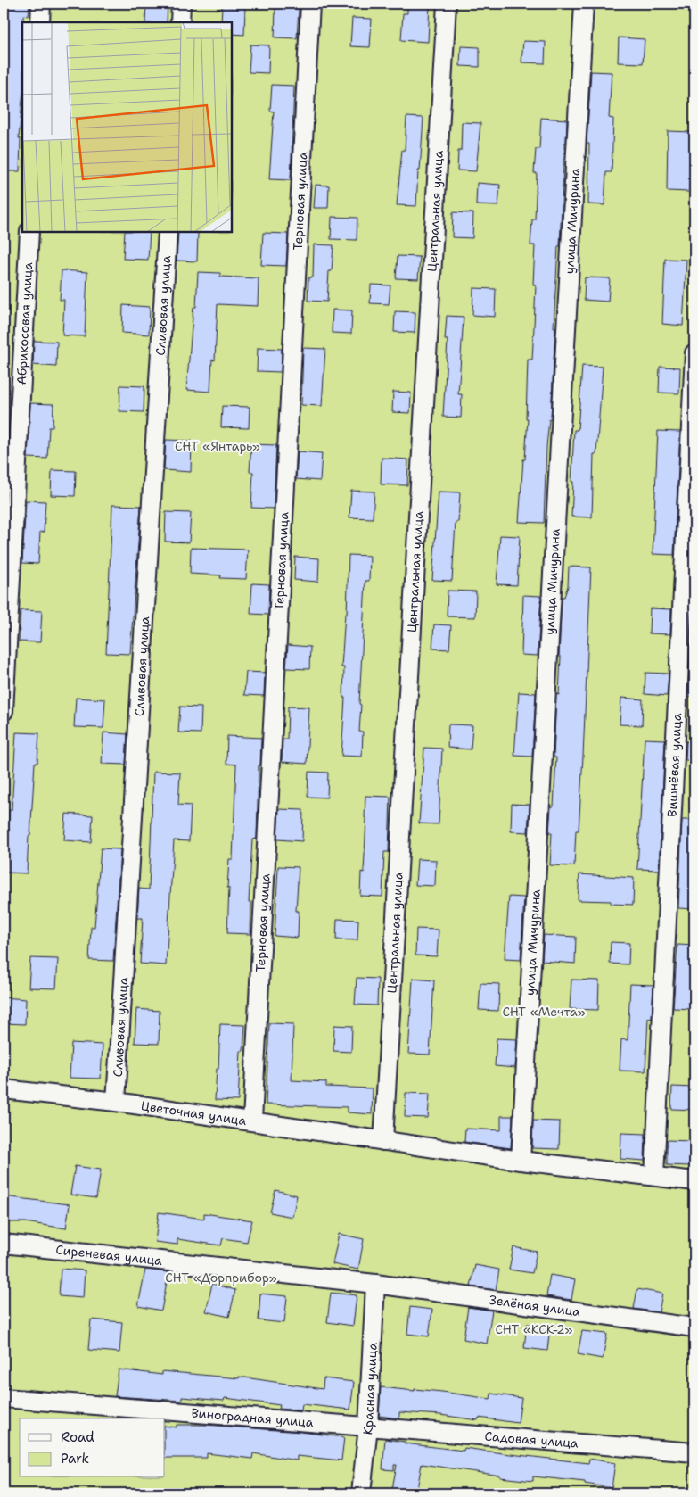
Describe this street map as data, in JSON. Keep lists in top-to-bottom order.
{
  "streets": {
    "street": [
      "Терновая улица",
      "Центральная улица",
      "улица Мичурина",
      "Сливовая улица",
      "Абрикосовая улица",
      "Вишнёвая улица",
      "Цветочная улица",
      "Сиреневая улица",
      "Зелёная улица",
      "Красная улица",
      "Виноградная улица",
      "Садовая улица"
    ]
  },
  "crossings": [
    ["Терновая улица", "Цветочная улица"],
    ["Центральная улица", "Цветочная улица"],
    ["улица Мичурина", "Цветочная улица"],
    ["Сливовая улица", "Цветочная улица"],
    ["Вишнёвая улица", "Цветочная улица"],
    ["Сиреневая улица", "Зелёная улица"],
    ["Сиреневая улица", "Красная улица"],
    ["Зелёная улица", "Красная улица"],
    ["Красная улица", "Виноградная улица"],
    ["Красная улица", "Садовая улица"],
    ["Виноградная улица", "Садовая улица"]
  ],
  "parks": [
    "СНТ «Янтарь»",
    "СНТ «Мечта»",
    "СНТ «Дорприбор»",
    "СНТ «КСК-2»"
  ],
  "legend": ["Road", "Park"]
}
